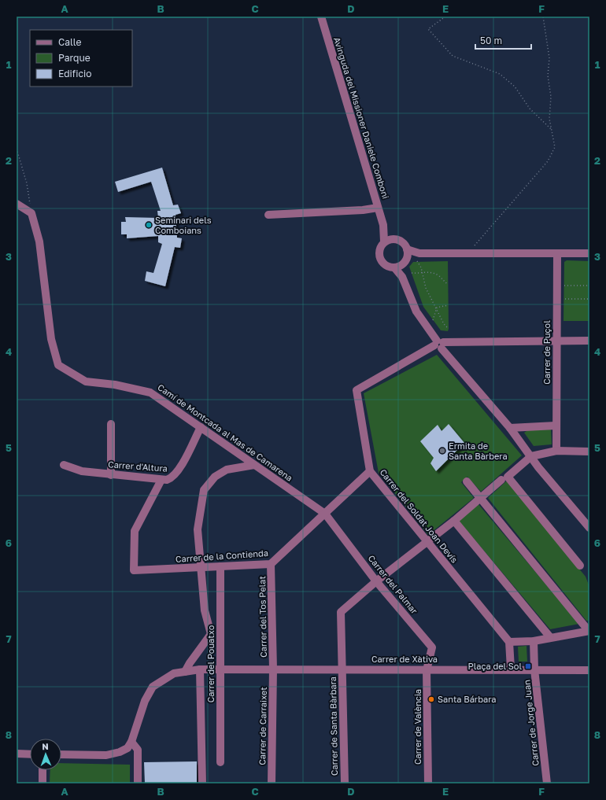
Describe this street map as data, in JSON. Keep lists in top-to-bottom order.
{
  "streets": {
    "street": [
      "Avinguda del Missioner Daniele Comboni",
      "Carrer de Puçol",
      "Camí de Montcada al Mas de Camarena",
      "Carrer d'Altura",
      "Carrer del Soldat Joan Devís",
      "Carrer de la Contienda",
      "Carrer del Palmar",
      "Carrer del Tos Pelat",
      "Carrer de Xàtiva",
      "Carrer del Pouatxo",
      "Carrer de Jorge Juan",
      "Carrer de Carraixet",
      "Carrer de Santa Bàrbara",
      "Carrer de València"
    ]
  },
  "crossings": [
    ["Camí de Montcada al Mas de Camarena", "Carrer d'Altura"],
    ["Camí de Montcada al Mas de Camarena", "Carrer de la Contienda"],
    ["Camí de Montcada al Mas de Camarena", "Carrer del Palmar"],
    ["Carrer d'Altura", "Carrer de la Contienda"],
    ["Carrer del Soldat Joan Devís", "Carrer de la Contienda"],
    ["Carrer del Soldat Joan Devís", "Carrer de Santa Bàrbara"],
    ["Carrer de la Contienda", "Carrer del Palmar"],
    ["Carrer de la Contienda", "Carrer del Tos Pelat"],
    ["Carrer de la Contienda", "Carrer del Pouatxo"],
    ["Carrer del Palmar", "Carrer de Xàtiva"],
    ["Carrer del Palmar", "Carrer de Santa Bàrbara"],
    ["Carrer del Palmar", "Carrer de València"],
    ["Carrer del Tos Pelat", "Carrer de Xàtiva"],
    ["Carrer del Tos Pelat", "Carrer de Carraixet"],
    ["Carrer de Xàtiva", "Carrer del Pouatxo"],
    ["Carrer de Xàtiva", "Carrer de Jorge Juan"],
    ["Carrer de Xàtiva", "Carrer de Carraixet"],
    ["Carrer de Xàtiva", "Carrer de Santa Bàrbara"],
    ["Carrer de Xàtiva", "Carrer de València"]
  ],
  "places": {
    "other": ["Seminari dels Comboians", "Ermita de Santa Bàrbera", "Santa Bárbara"],
    "transit": ["Plaça del Sol"]
  },
  "legend": ["Calle", "Parque", "Edificio"],
  "scale_bar": "50 m",
  "north": "top",
  "grid": {
    "columns": [
      "A",
      "B",
      "C",
      "D",
      "E",
      "F"
    ],
    "rows": [
      "1",
      "2",
      "3",
      "4",
      "5",
      "6",
      "7",
      "8"
    ]
  }
}
